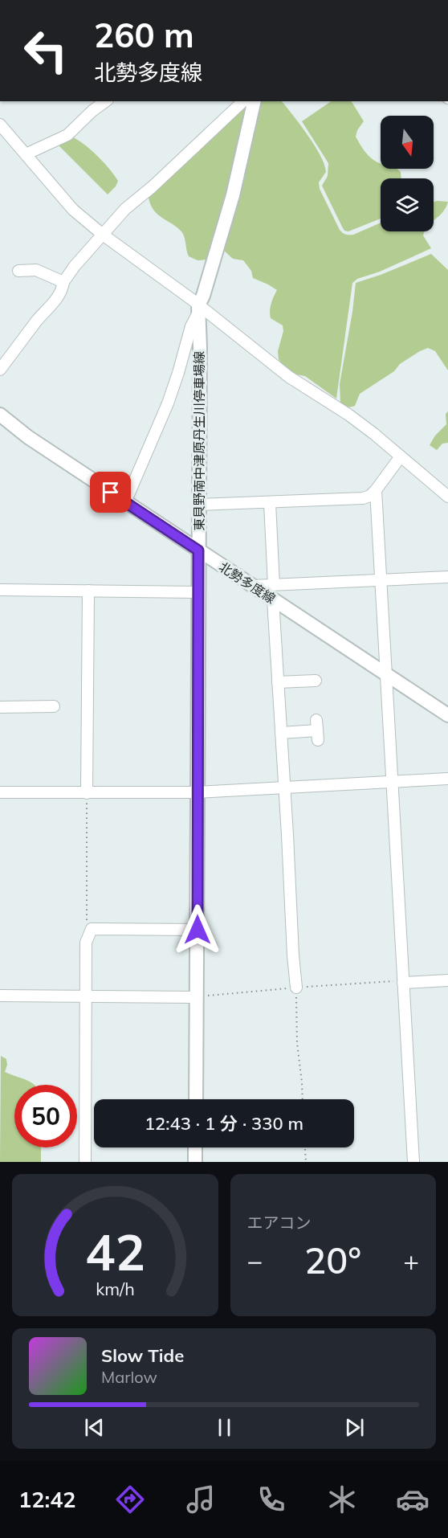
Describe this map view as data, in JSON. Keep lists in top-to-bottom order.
{
  "streets": {
    "main road": ["東貝野南中津原丹生川停車場線", "北勢多度線"]
  },
  "crossings": [
    ["東貝野南中津原丹生川停車場線", "北勢多度線"]
  ],
  "north": "bottom",
  "page": {
    "turn": ["260 m", "北勢多度線"],
    "limit": "50",
    "trip": "12:43 · 1 分 · 330 m",
    "tile": "エアコン",
    "heat": ["−", "20°", "+"],
    "song": ["Slow Tide", "Marlow"],
    "tabs": "12:42",
    "gauge": ["42", "km/h"]
  }
}
